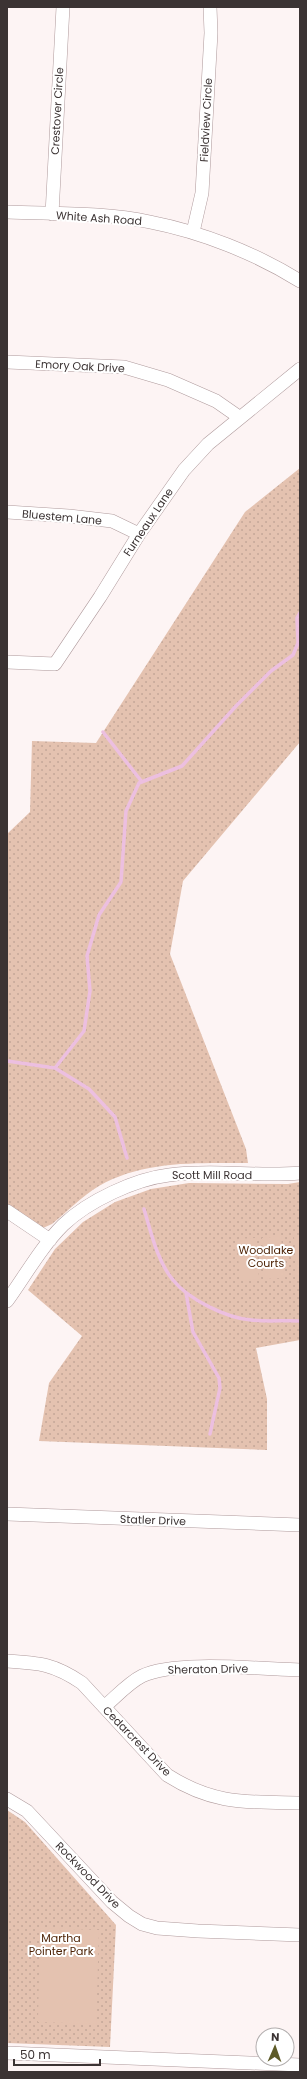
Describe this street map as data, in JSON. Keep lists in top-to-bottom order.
{
  "streets": {
    "street": [
      "Crestover Circle",
      "Fieldview Circle",
      "White Ash Road",
      "Emory Oak Drive",
      "Bluestem Lane",
      "Furneaux Lane",
      "Scott Mill Road",
      "Statler Drive",
      "Sheraton Drive",
      "Cedarcrest Drive",
      "Rockwood Drive"
    ]
  },
  "crossings": [
    ["Crestover Circle", "White Ash Road"],
    ["Fieldview Circle", "White Ash Road"],
    ["Emory Oak Drive", "Furneaux Lane"],
    ["Bluestem Lane", "Furneaux Lane"],
    ["Sheraton Drive", "Cedarcrest Drive"]
  ],
  "parks": ["Woodlake Courts", "Martha Pointer Park"],
  "scale_bar": "50 m",
  "north": "top"
}
